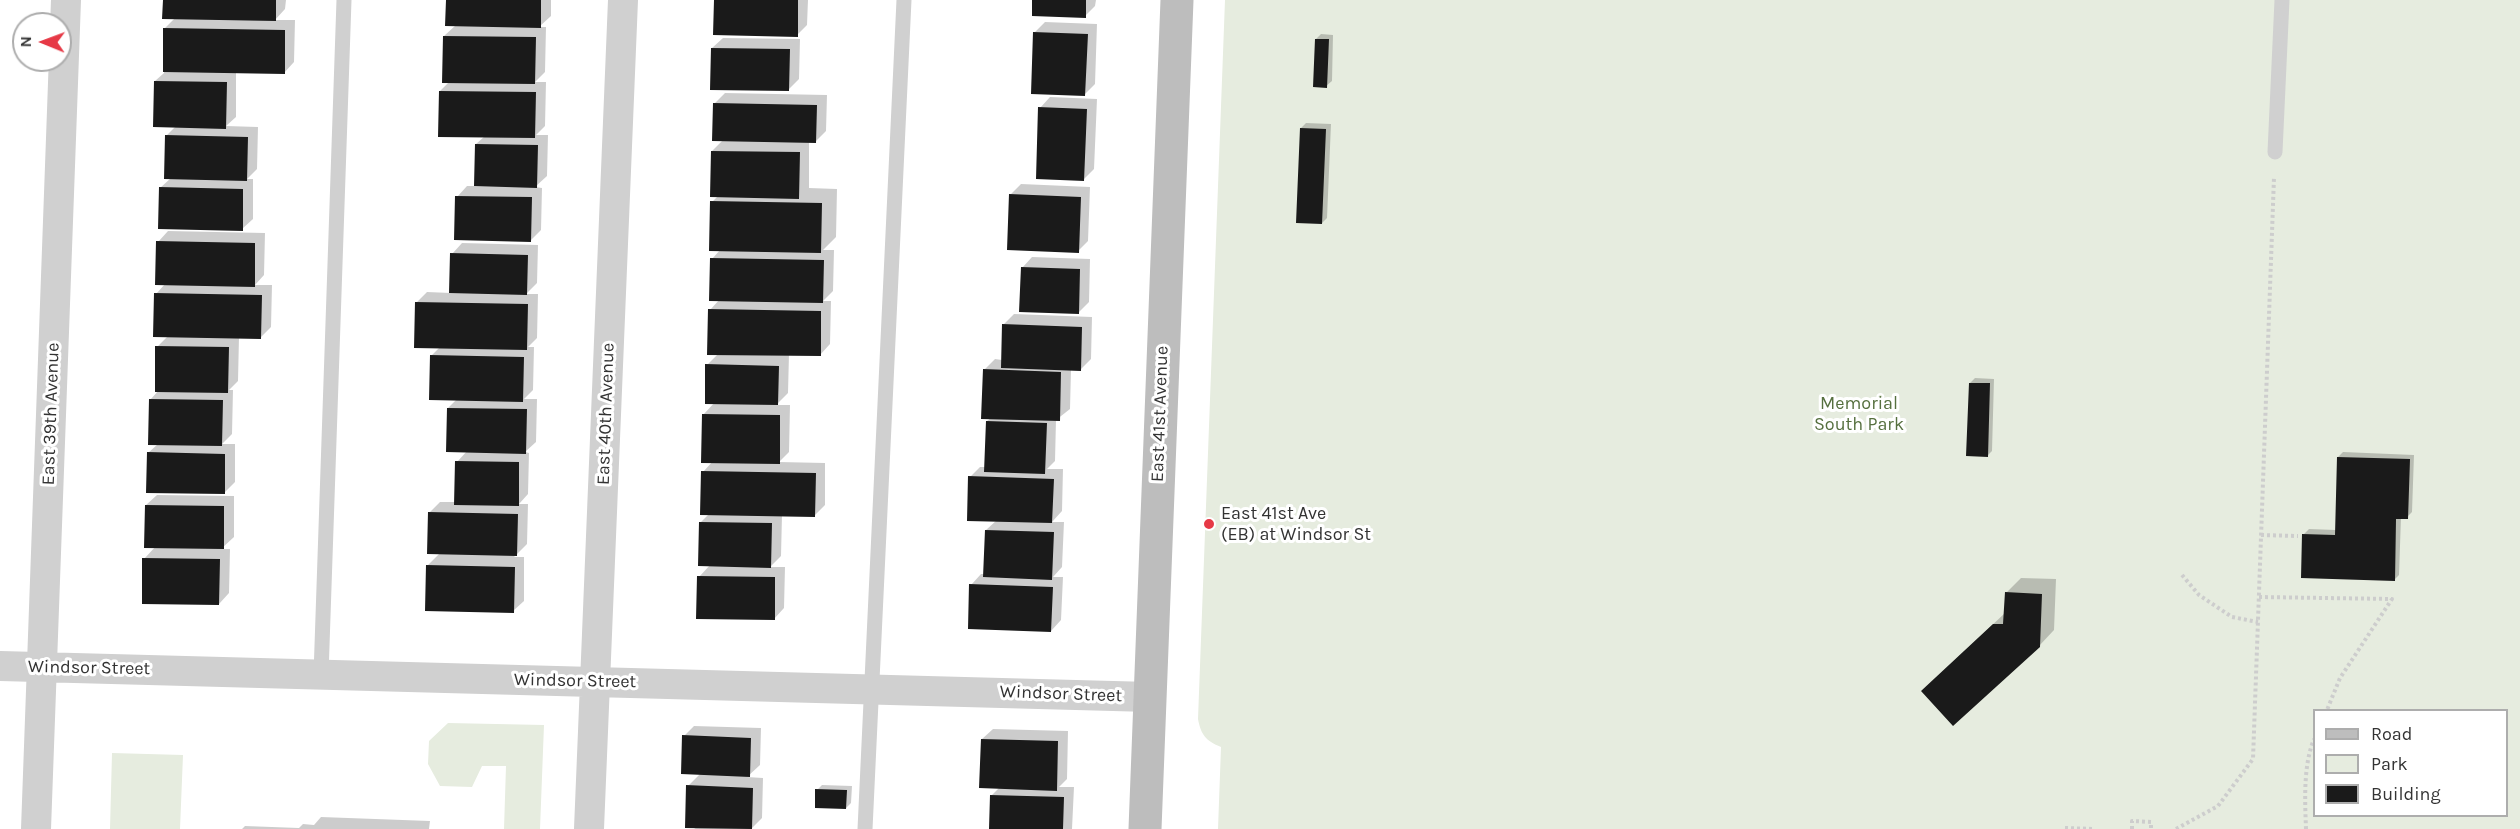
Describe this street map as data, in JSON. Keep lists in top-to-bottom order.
{
  "streets": {
    "main road": ["East 41st Avenue"],
    "street": ["East 39th Avenue", "East 40th Avenue", "Windsor Street"]
  },
  "crossings": [
    ["East 39th Avenue", "Windsor Street"],
    ["East 40th Avenue", "Windsor Street"],
    ["East 41st Avenue", "Windsor Street"]
  ],
  "parks": ["Memorial South Park"],
  "places": ["East 41st Ave (EB) at Windsor St"],
  "legend": ["Road", "Park", "Building"],
  "north": "left"
}
